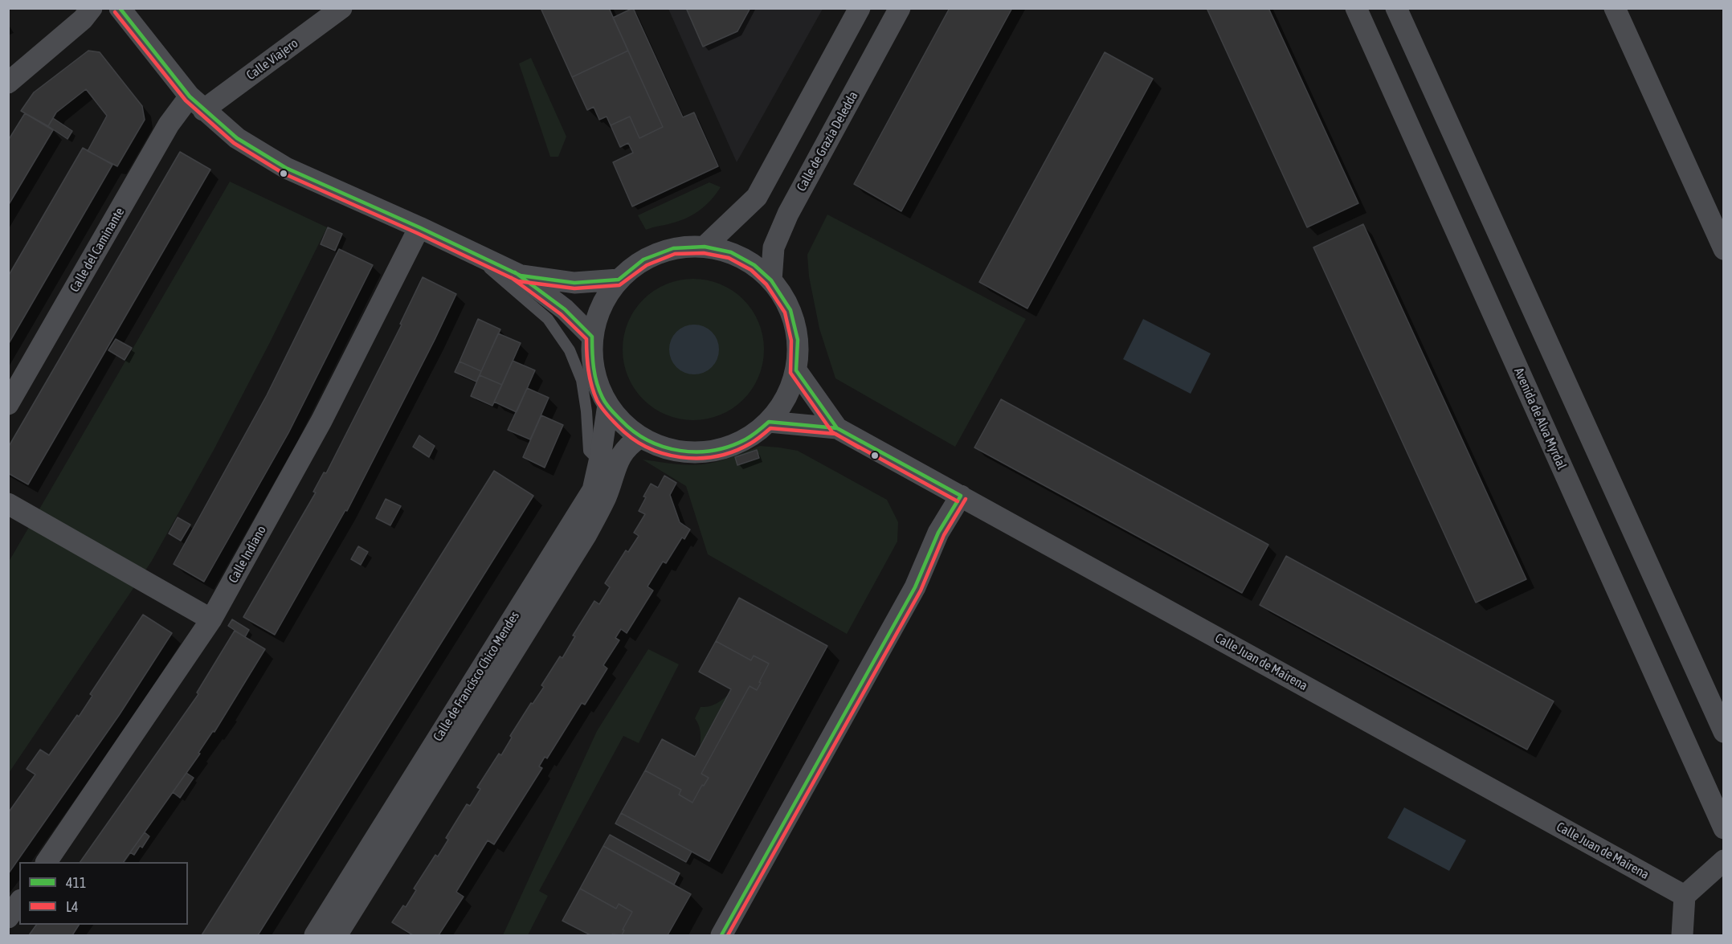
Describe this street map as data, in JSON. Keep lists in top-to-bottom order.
{
  "streets": {
    "street": [
      "Calle Viajero",
      "Calle de Grazia Deledda",
      "Calle del Caminante",
      "Avenida de Alva Myrdal",
      "Calle Indiano",
      "Calle Juan de Mairena",
      "Calle de Francisco Chico Mendes"
    ]
  },
  "crossings": [
    ["Calle Viajero", "Calle del Caminante"]
  ],
  "lines": ["transit line 411", "transit line L4"],
  "legend": ["411", "L4"]
}
